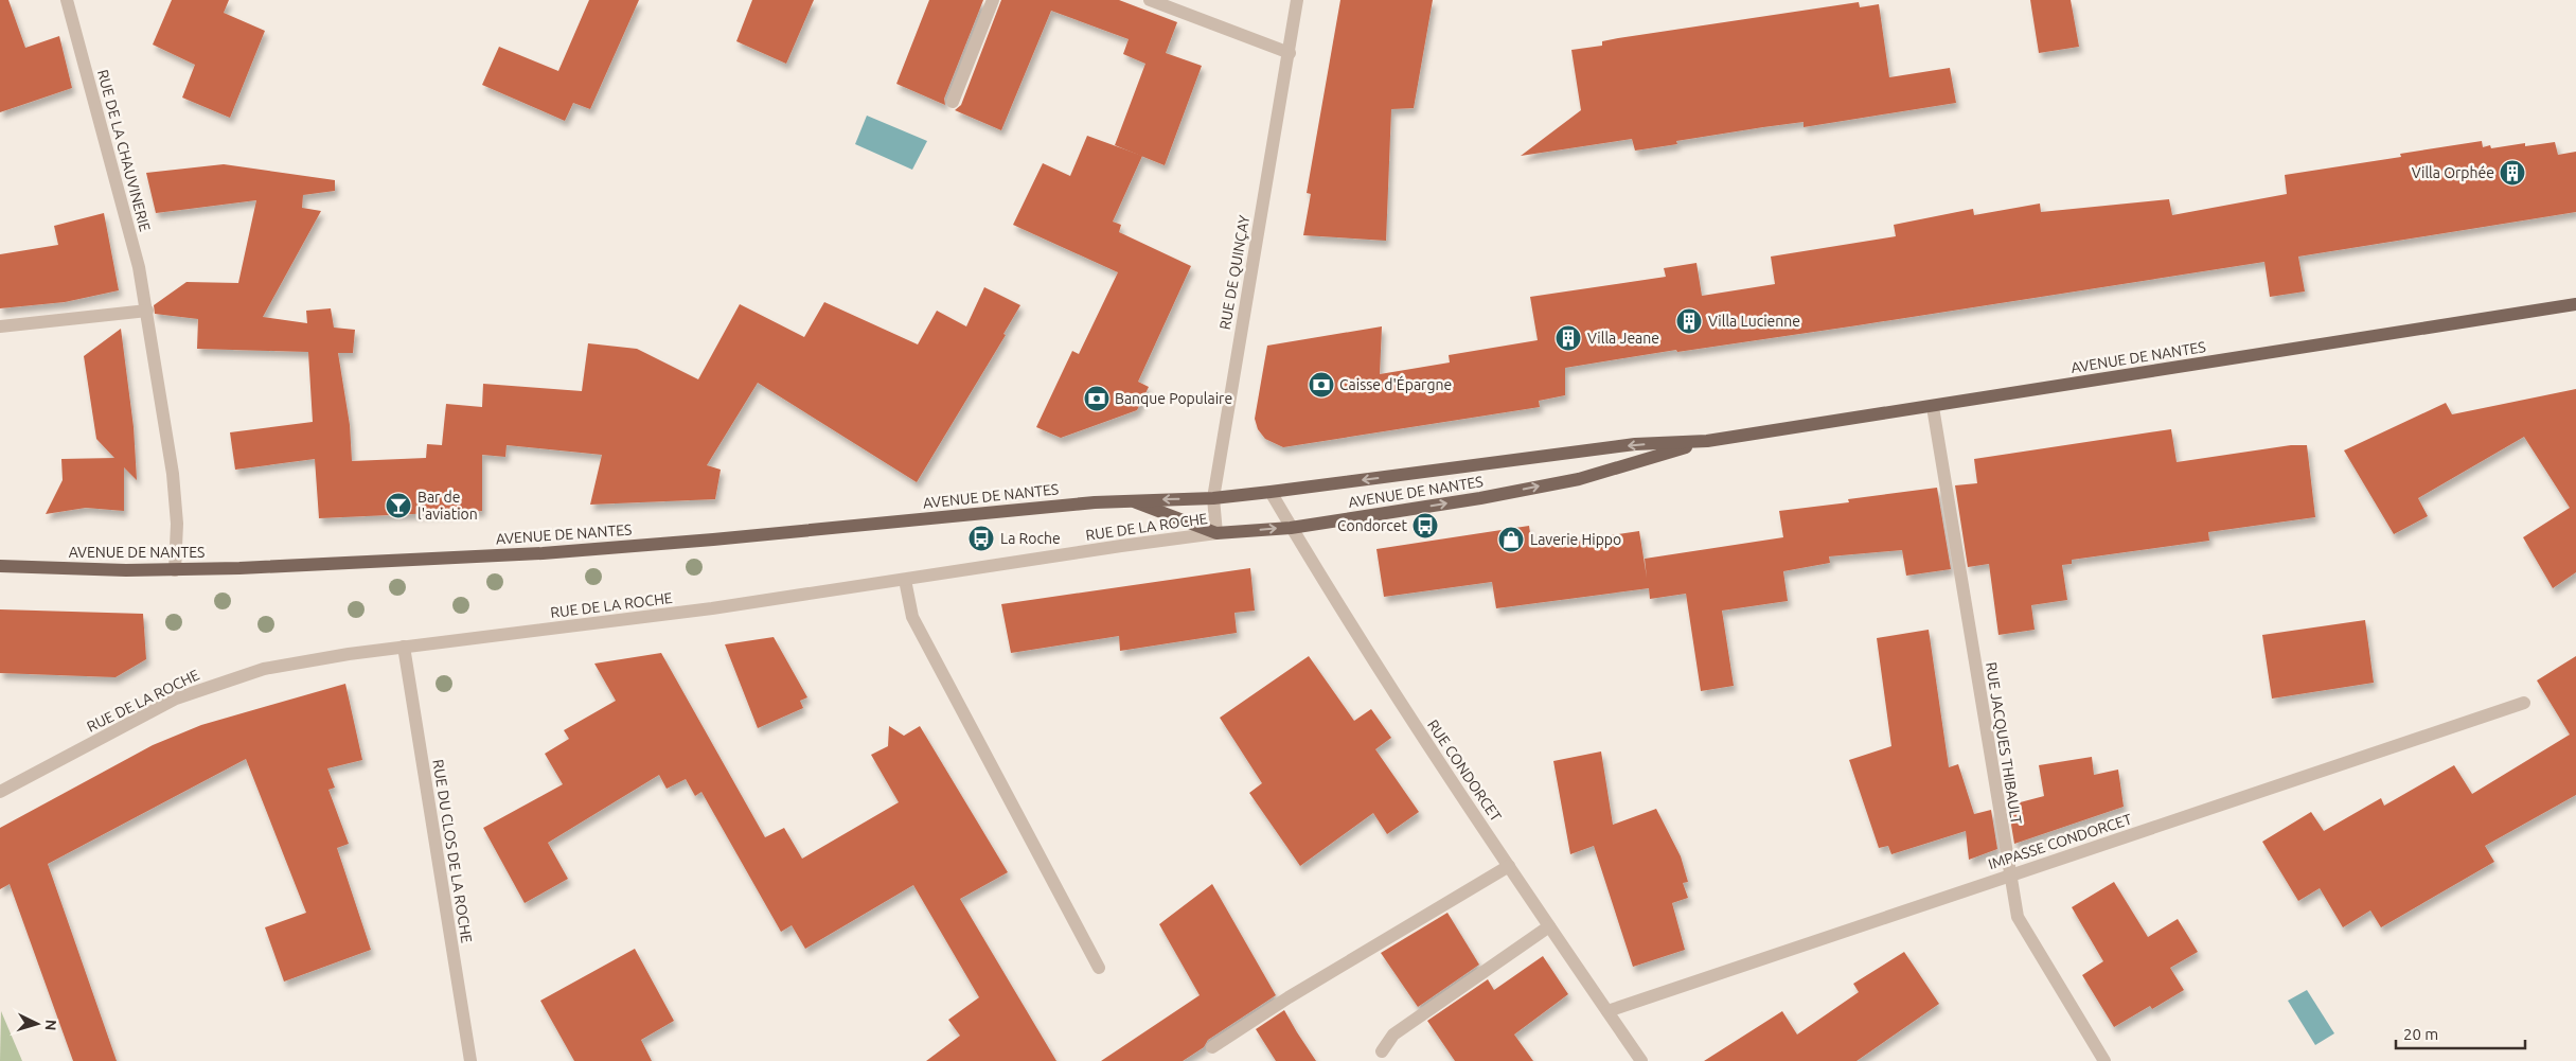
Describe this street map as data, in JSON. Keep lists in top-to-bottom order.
{
  "streets": {
    "main road": ["AVENUE DE NANTES"],
    "street": [
      "RUE DE LA CHAUVINERIE",
      "RUE DE QUINÇAY",
      "RUE DE LA ROCHE",
      "RUE JACQUES THIBAULT",
      "RUE CONDORCET",
      "IMPASSE CONDORCET",
      "RUE DU CLOS DE LA ROCHE"
    ]
  },
  "crossings": [
    ["RUE DE LA CHAUVINERIE", "AVENUE DE NANTES"],
    ["RUE DE QUINÇAY", "AVENUE DE NANTES"],
    ["RUE DE QUINÇAY", "RUE DE LA ROCHE"],
    ["AVENUE DE NANTES", "RUE DE LA ROCHE"],
    ["AVENUE DE NANTES", "RUE JACQUES THIBAULT"],
    ["AVENUE DE NANTES", "RUE CONDORCET"],
    ["RUE DE LA ROCHE", "RUE DU CLOS DE LA ROCHE"],
    ["RUE JACQUES THIBAULT", "IMPASSE CONDORCET"],
    ["RUE CONDORCET", "IMPASSE CONDORCET"]
  ],
  "places": {
    "building": ["Villa Orphée", "Villa Lucienne", "Villa Jeane"],
    "bank": ["Caisse d'Épargne", "Banque Populaire"],
    "bar": ["Bar de l'aviation"],
    "bus stop": ["Condorcet", "La Roche"],
    "shop": ["Laverie Hippo"]
  },
  "scale_bar": "20 m",
  "north": "right"
}
